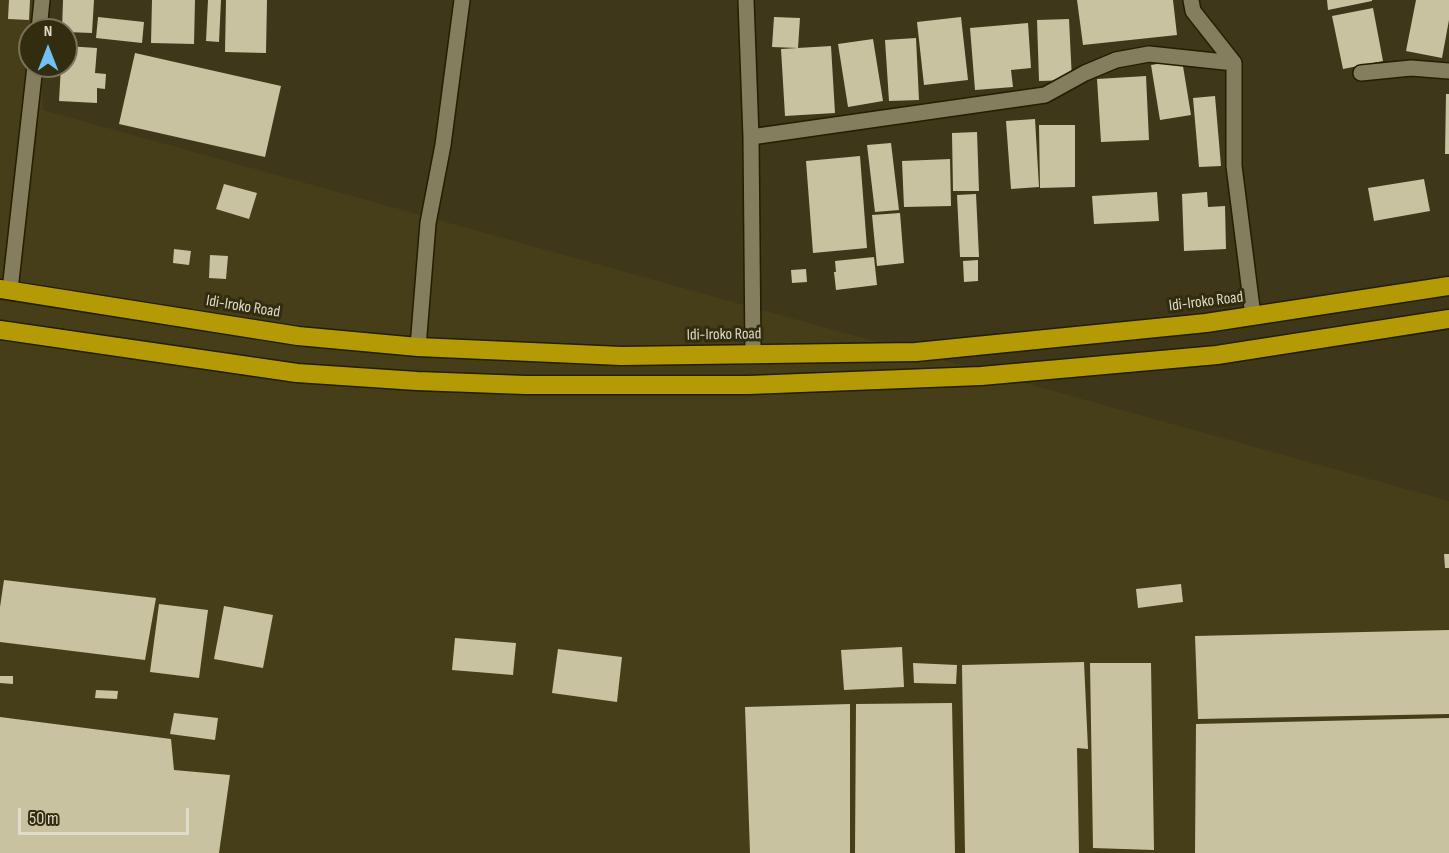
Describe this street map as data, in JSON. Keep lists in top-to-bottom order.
{
  "streets": {
    "highway": ["Idi-Iroko Road"]
  },
  "scale_bar": "50 m",
  "north": "top"
}
